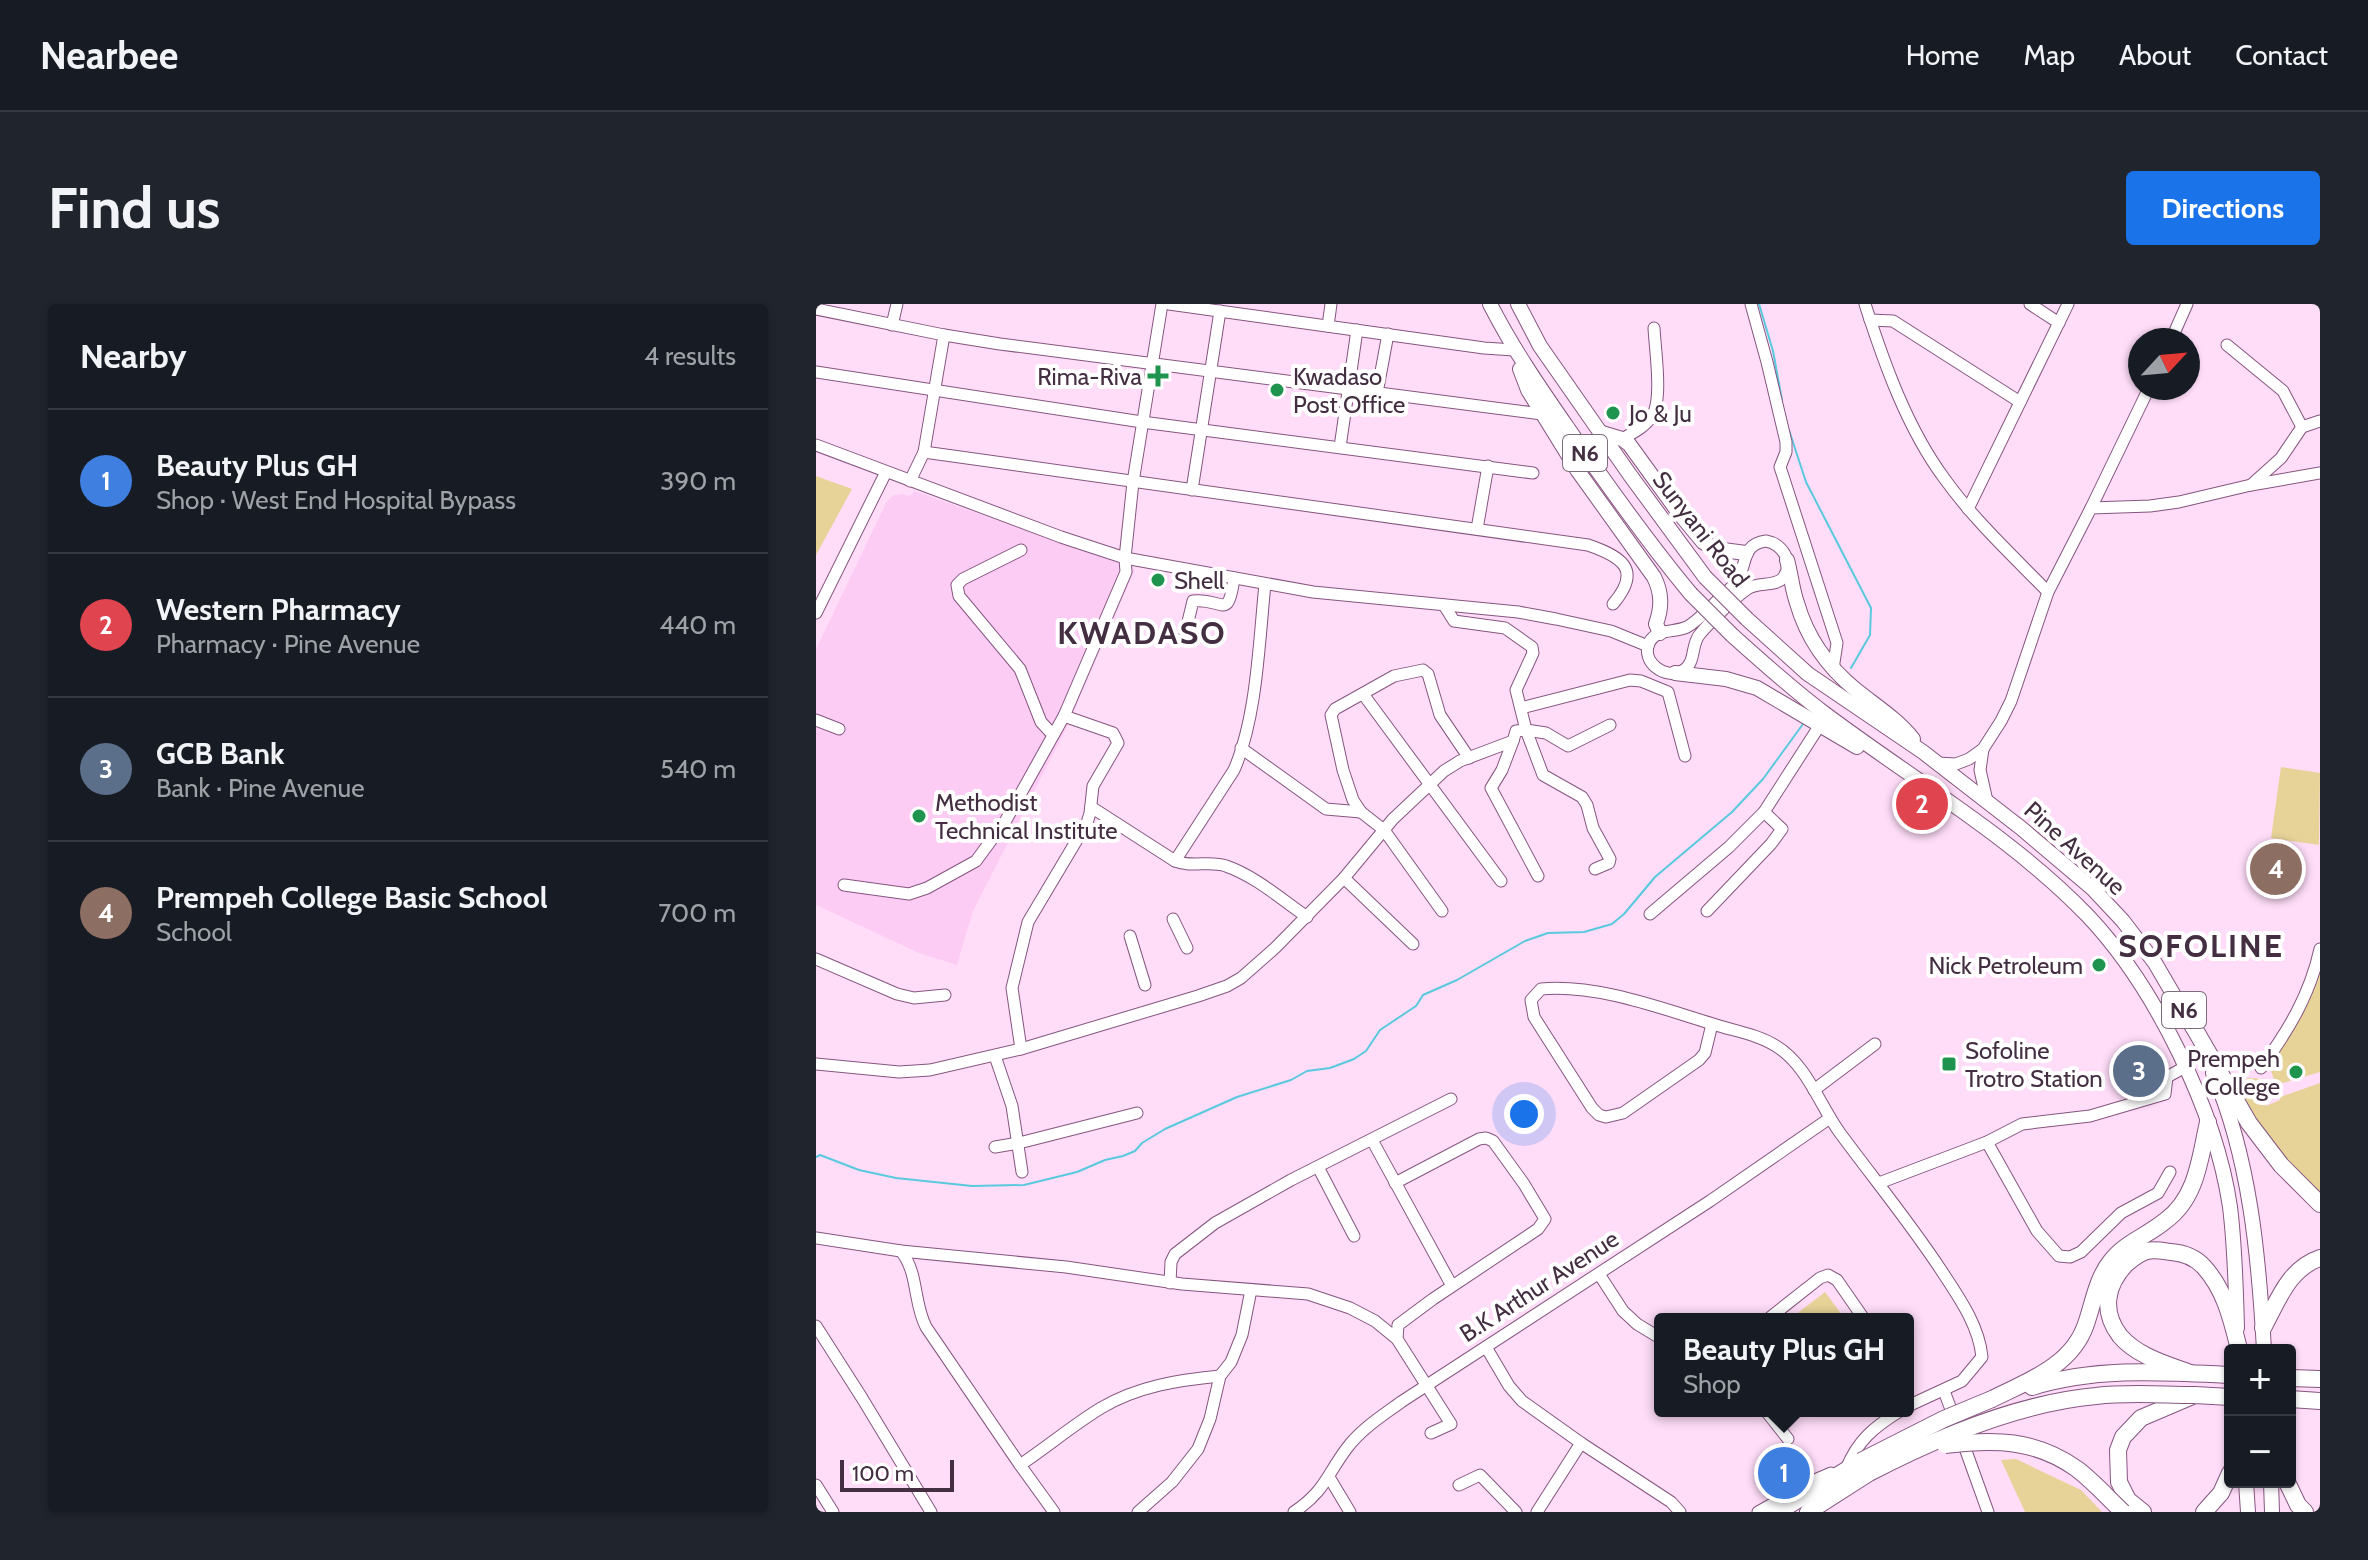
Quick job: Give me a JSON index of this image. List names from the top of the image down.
{
  "streets": {
    "main road": ["N6", "Sunyani Road", "Pine Avenue"],
    "street": ["B.K Arthur Avenue"]
  },
  "crossings": [
    ["Sunyani Road", "Pine Avenue"]
  ],
  "districts": ["KWADASO", "SOFOLINE"],
  "places": {
    "health": ["Rima-Riva"],
    "other": [
      "Kwadaso Post Office",
      "Jo & Ju",
      "Shell",
      "Methodist Technical Institute",
      "Nick Petroleum",
      "Prempeh College"
    ],
    "transit": ["Sofoline Trotro Station"]
  },
  "scale_bar": "100 m",
  "north": "top right",
  "page": {
    "header": "Nearbee",
    "nav": [
      "Home",
      "Map",
      "About",
      "Contact"
    ],
    "buttons": "Directions",
    "title": "Find us",
    "heading": ["Nearby", "4 results"],
    "list": [
      {
        "mark": "1",
        "name": "Beauty Plus GH",
        "note": "Shop · West End Hospital Bypass",
        "value": "390 m"
      },
      {
        "mark": "2",
        "name": "Western Pharmacy",
        "note": "Pharmacy · Pine Avenue",
        "value": "440 m"
      },
      {
        "mark": "3",
        "name": "GCB Bank",
        "note": "Bank · Pine Avenue",
        "value": "540 m"
      },
      {
        "mark": "4",
        "name": "Prempeh College Basic School",
        "note": "School",
        "value": "700 m"
      }
    ],
    "pins": [
      "2",
      "4",
      "3",
      "1"
    ],
    "popup": ["Beauty Plus GH", "Shop"],
    "map_buttons": ["+", "−"],
    "scale": "100 m"
  }
}
